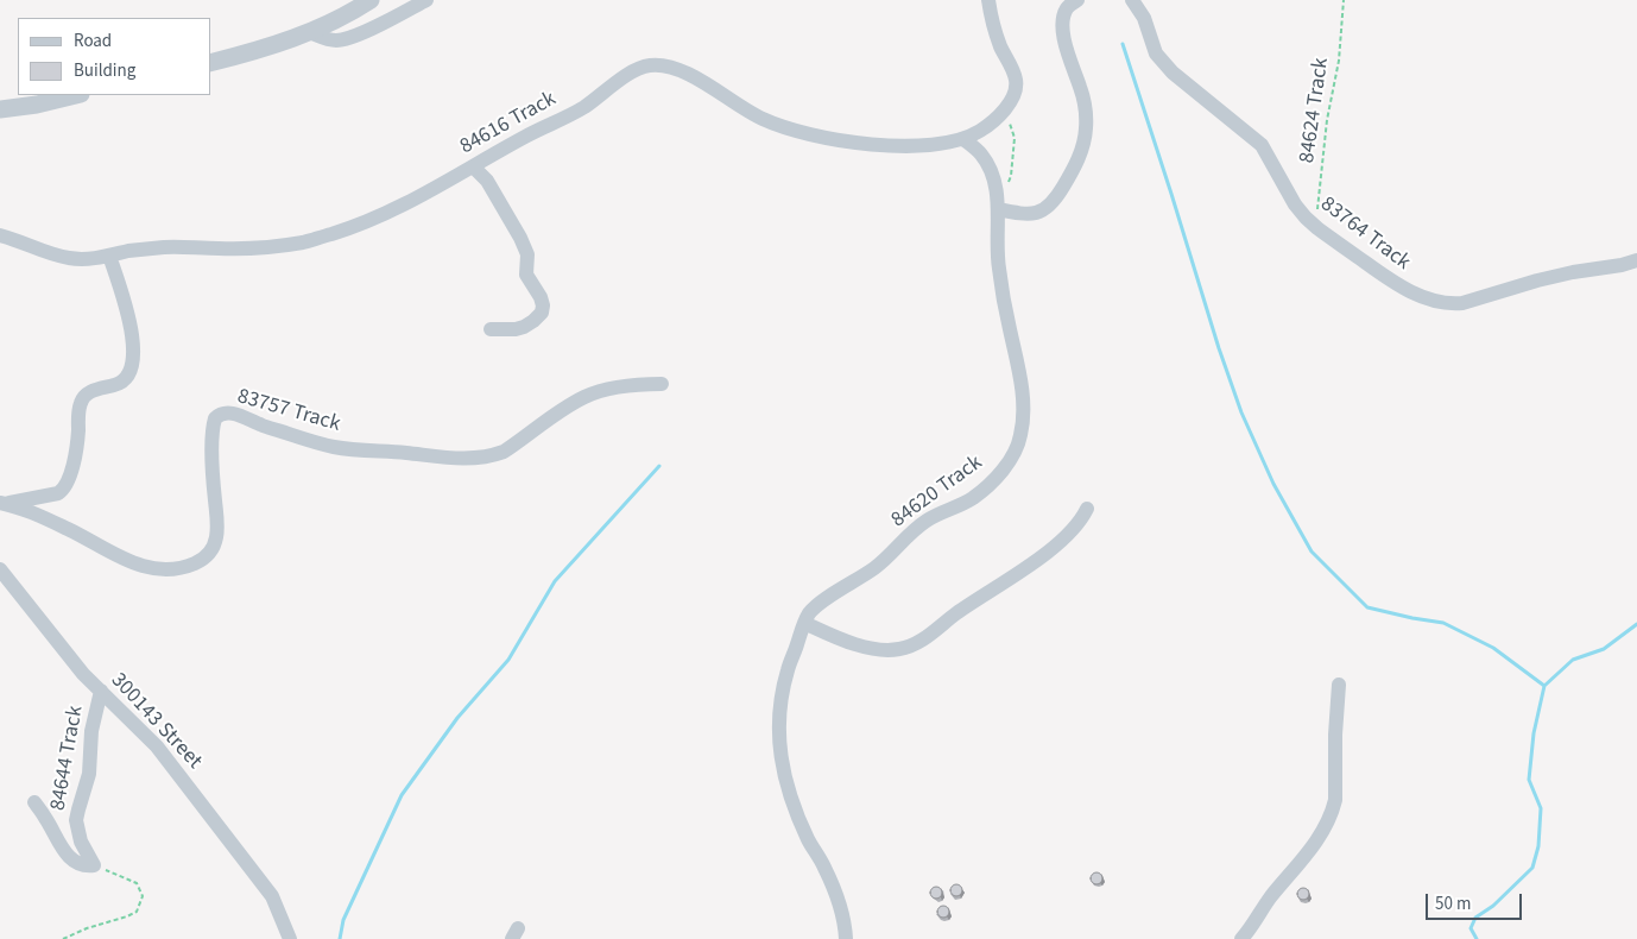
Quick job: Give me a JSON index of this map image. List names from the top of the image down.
{
  "streets": {
    "street": [
      "84616 Track",
      "83764 Track",
      "83757 Track",
      "84620 Track",
      "300143 Street",
      "84644 Track"
    ],
    "path": ["84624 Track"]
  },
  "crossings": [
    ["84624 Track", "83764 Track"],
    ["300143 Street", "84644 Track"]
  ],
  "legend": ["Road", "Building"],
  "scale_bar": "50 m"
}
